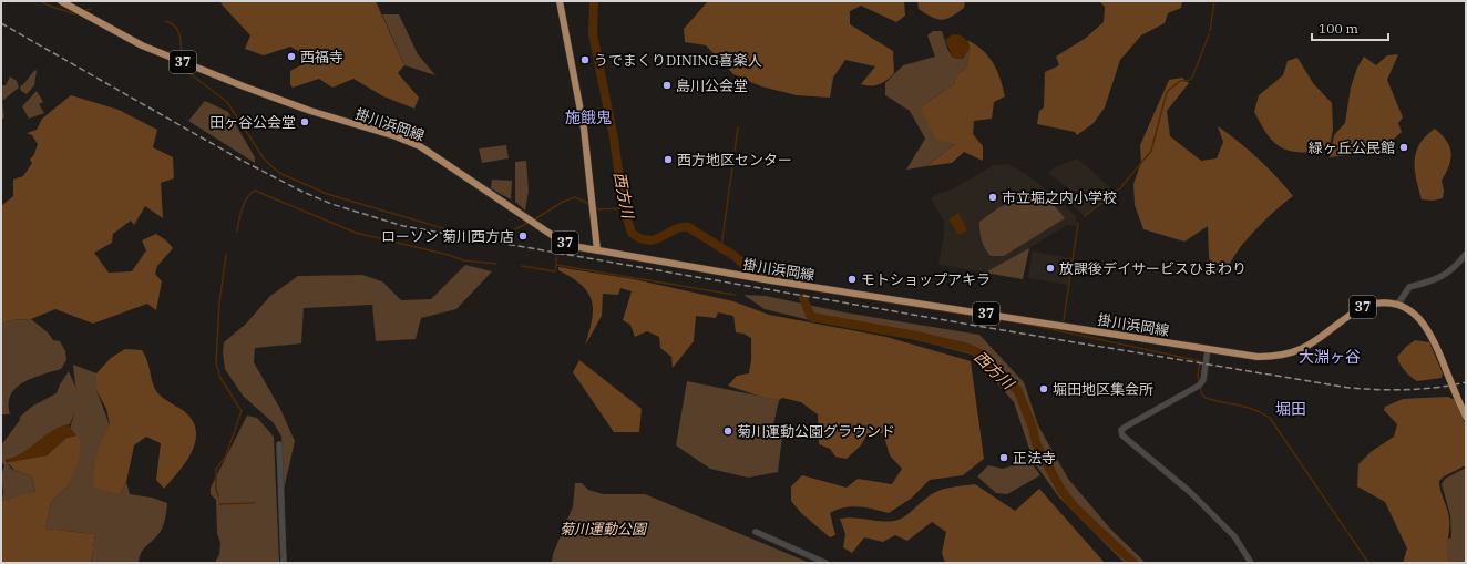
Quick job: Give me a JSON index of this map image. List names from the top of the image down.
{
  "streets": {
    "main road": ["37", "掛川浜岡線"]
  },
  "districts": ["施餓鬼", "大淵ヶ谷", "堀田"],
  "water": ["西方川"],
  "parks": ["菊川運動公園"],
  "places": [
    "西福寺",
    "うでまくりDINING喜楽人",
    "島川公会堂",
    "田ヶ谷公会堂",
    "緑ヶ丘公民館",
    "西方地区センター",
    "市立堀之内小学校",
    "ローソン 菊川西方店",
    "放課後デイサービスひまわり",
    "モトショップアキラ",
    "堀田地区集会所",
    "菊川運動公園グラウンド",
    "正法寺"
  ],
  "scale_bar": "100 m"
}
